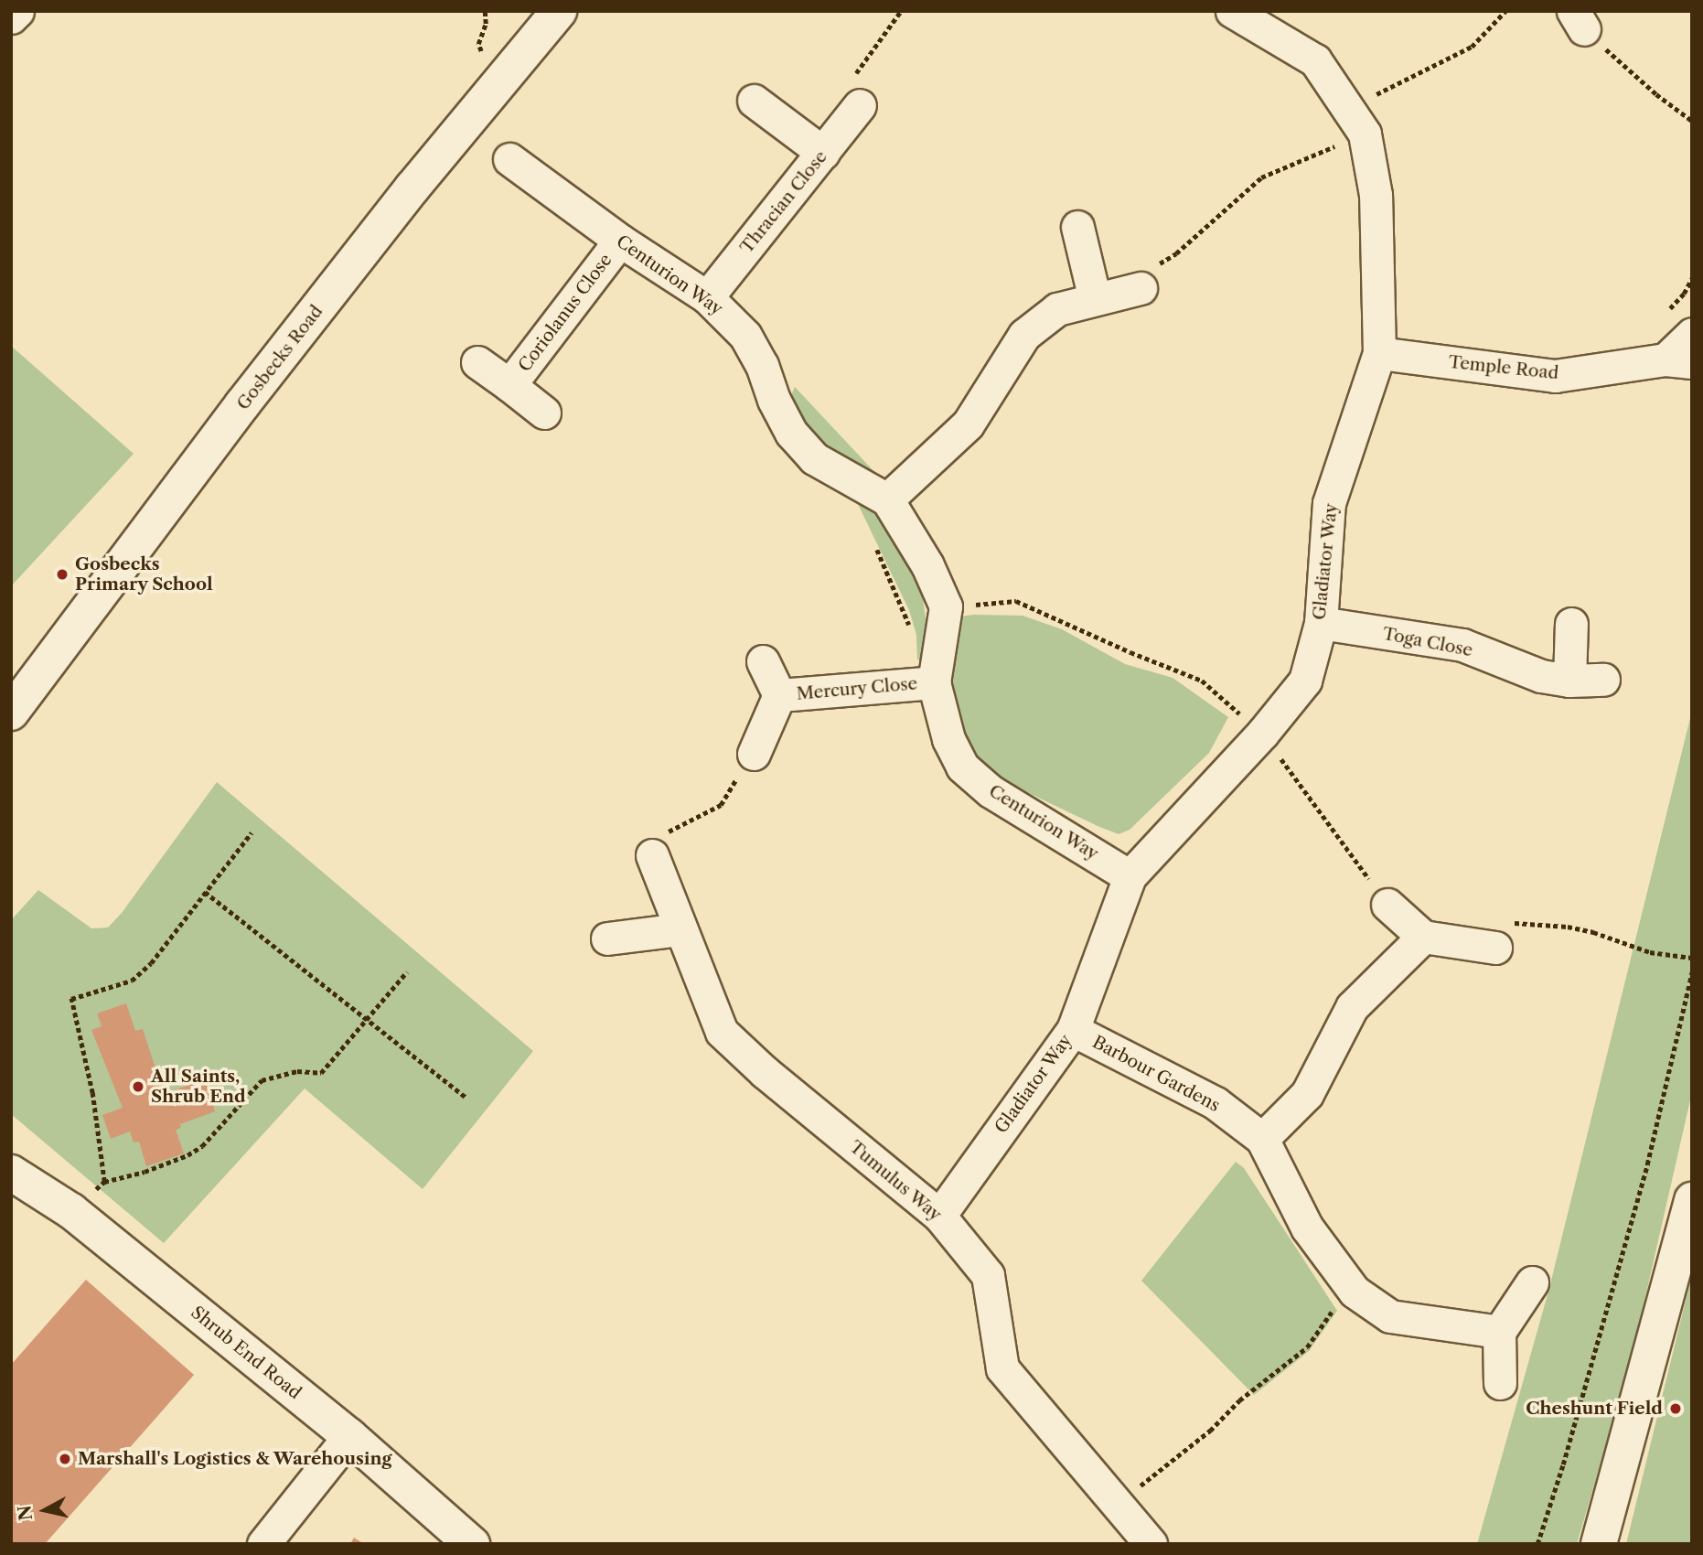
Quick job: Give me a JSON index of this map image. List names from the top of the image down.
{
  "streets": {
    "street": [
      "Thracian Close",
      "Centurion Way",
      "Coriolanus Close",
      "Gosbecks Road",
      "Temple Road",
      "Gladiator Way",
      "Toga Close",
      "Mercury Close",
      "Barbour Gardens",
      "Tumulus Way",
      "Shrub End Road"
    ]
  },
  "crossings": [
    ["Thracian Close", "Centurion Way"],
    ["Centurion Way", "Coriolanus Close"],
    ["Centurion Way", "Gladiator Way"],
    ["Centurion Way", "Mercury Close"],
    ["Temple Road", "Gladiator Way"],
    ["Gladiator Way", "Toga Close"],
    ["Gladiator Way", "Barbour Gardens"],
    ["Gladiator Way", "Tumulus Way"]
  ],
  "places": [
    "Gosbecks Primary School",
    "All Saints, Shrub End",
    "Cheshunt Field",
    "Marshall's Logistics & Warehousing"
  ],
  "north": "left"
}
